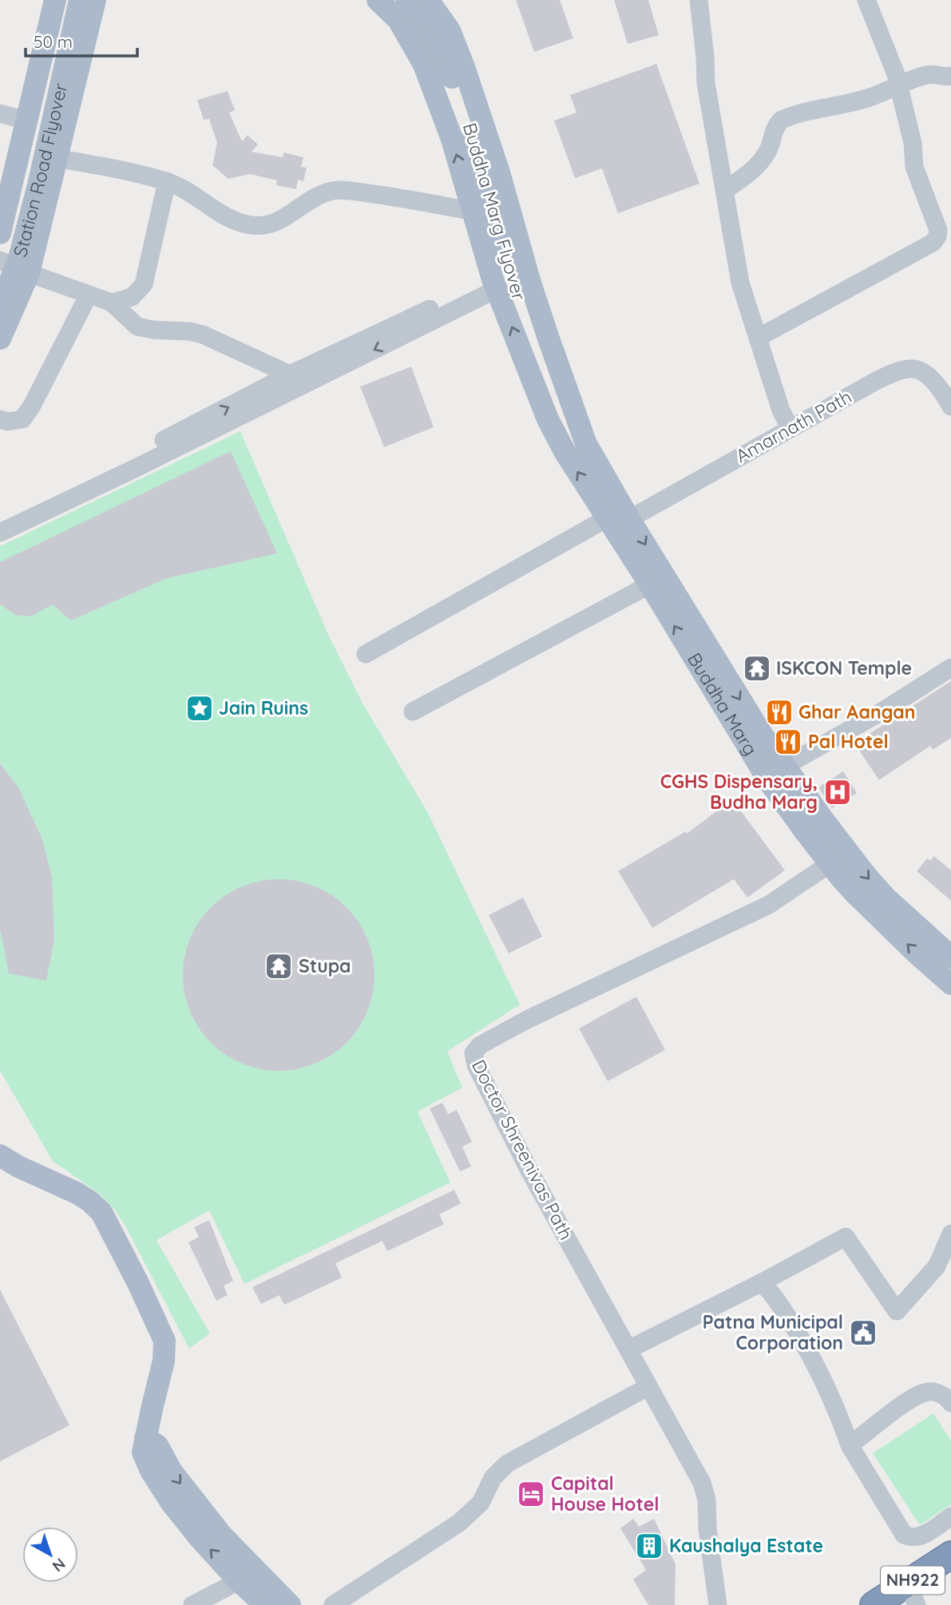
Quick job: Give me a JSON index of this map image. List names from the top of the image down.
{
  "streets": {
    "highway": ["NH922"],
    "main road": ["Station Road Flyover", "Buddha Marg Flyover", "Buddha Marg"],
    "street": ["Amarnath Path", "Doctor Shreenivas Path"]
  },
  "crossings": [
    ["Buddha Marg Flyover", "Buddha Marg"],
    ["Amarnath Path", "Buddha Marg"],
    ["Buddha Marg", "Doctor Shreenivas Path"]
  ],
  "places": {
    "temple": ["ISKCON Temple", "Stupa"],
    "place": ["Jain Ruins"],
    "restaurant": ["Ghar Aangan", "Pal Hotel"],
    "hospital": ["CGHS Dispensary, Budha Marg"],
    "public building": ["Patna Municipal Corporation"],
    "hotel": ["Capital House Hotel"],
    "building": ["Kaushalya Estate"]
  },
  "scale_bar": "50 m",
  "north": "bottom right"
}
